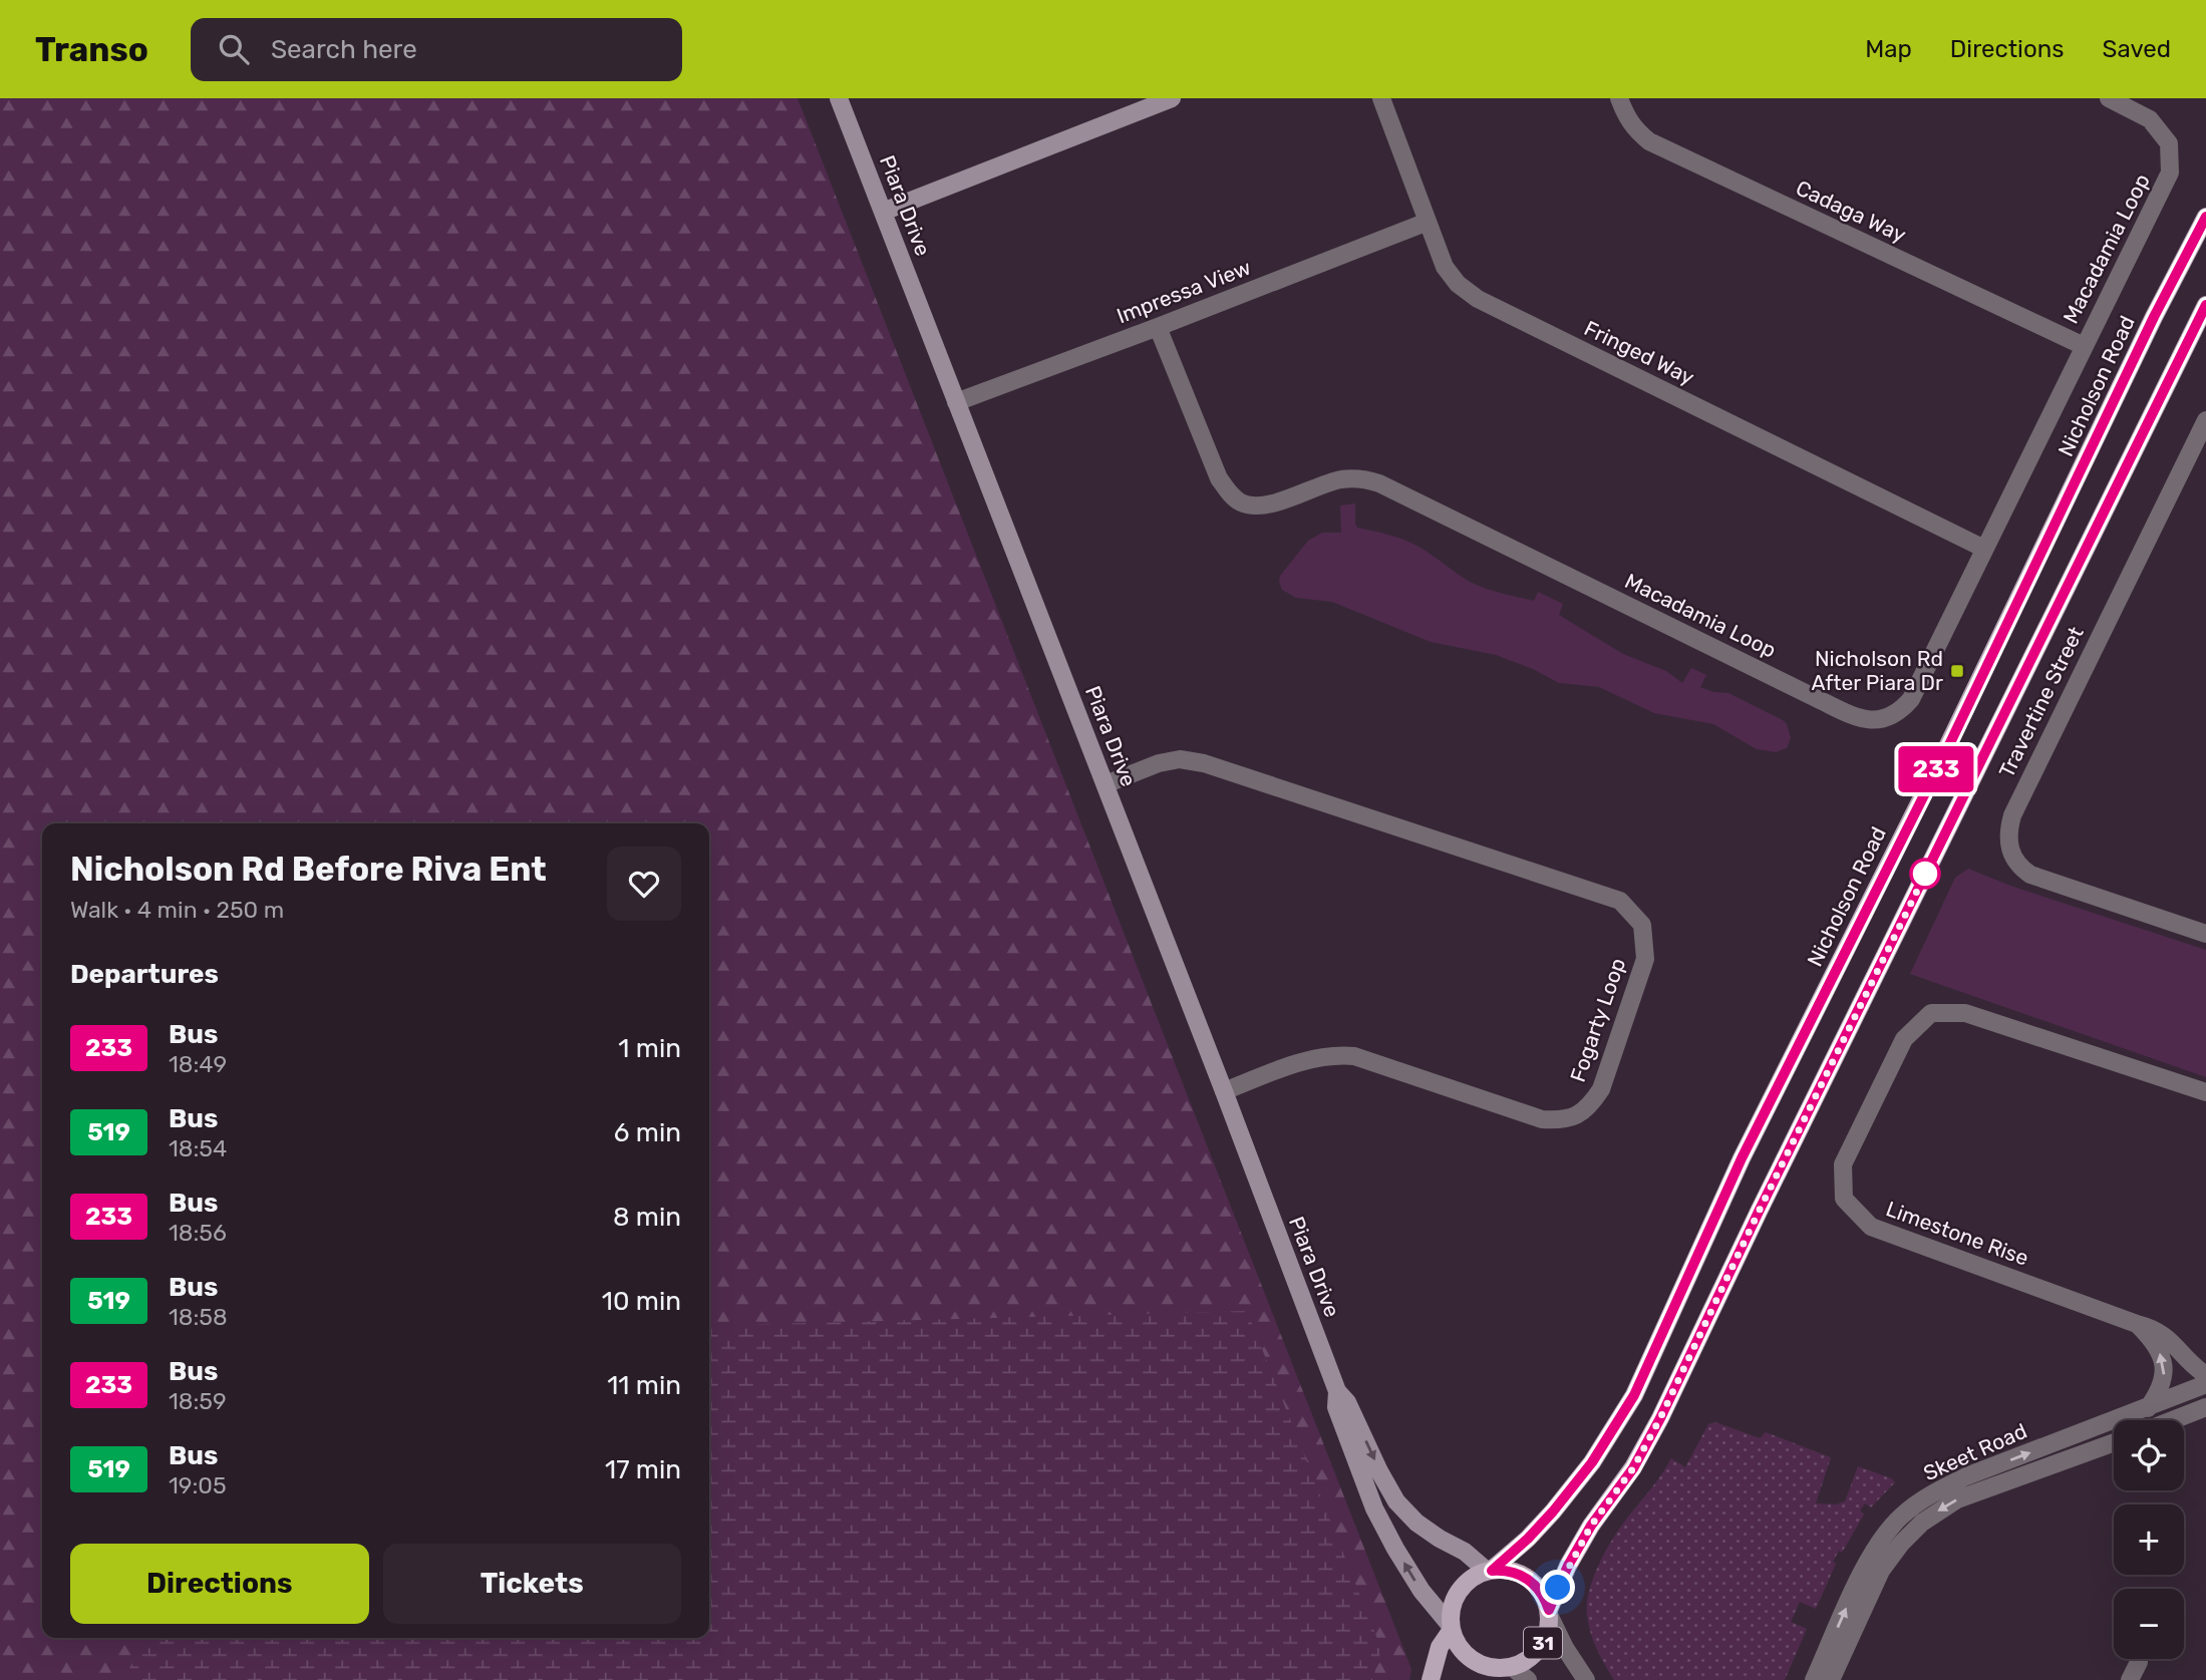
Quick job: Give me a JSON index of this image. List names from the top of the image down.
{
  "streets": {
    "main road": ["Nicholson Road", "31"],
    "street": [
      "Piara Drive",
      "Cadaga Way",
      "Macadamia Loop",
      "Impressa View",
      "Fringed Way",
      "Travertine Street",
      "Fogarty Loop",
      "Limestone Rise",
      "Skeet Road"
    ]
  },
  "crossings": [
    ["Piara Drive", "Impressa View"],
    ["Piara Drive", "Nicholson Road"],
    ["Piara Drive", "Fogarty Loop"],
    ["Piara Drive", "31"],
    ["Cadaga Way", "Macadamia Loop"],
    ["Macadamia Loop", "Impressa View"],
    ["Macadamia Loop", "Fringed Way"],
    ["Impressa View", "Fringed Way"],
    ["Nicholson Road", "31"],
    ["Limestone Rise", "Skeet Road"]
  ],
  "places": {
    "transit": ["Nicholson Rd After Piara Dr"]
  },
  "lines": ["bus line 233"],
  "page": {
    "header": "Transo",
    "search": "Search here",
    "nav": ["Map", "Directions", "Saved"],
    "on_map": "233",
    "heading": [
      ["Nicholson Rd Before Riva Ent", "Walk · 4 min · 250 m"],
      "Departures"
    ],
    "list": [
      {
        "mark": "233",
        "name": "Bus",
        "note": "18:49",
        "value": "1 min"
      },
      {
        "mark": "519",
        "name": "Bus",
        "note": "18:54",
        "value": "6 min"
      },
      {
        "mark": "233",
        "name": "Bus",
        "note": "18:56",
        "value": "8 min"
      },
      {
        "mark": "519",
        "name": "Bus",
        "note": "18:58",
        "value": "10 min"
      },
      {
        "mark": "233",
        "name": "Bus",
        "note": "18:59",
        "value": "11 min"
      },
      {
        "mark": "519",
        "name": "Bus",
        "note": "19:05",
        "value": "17 min"
      }
    ],
    "map_buttons": ["+", "−"],
    "buttons": ["Directions", "Tickets"]
  }
}
